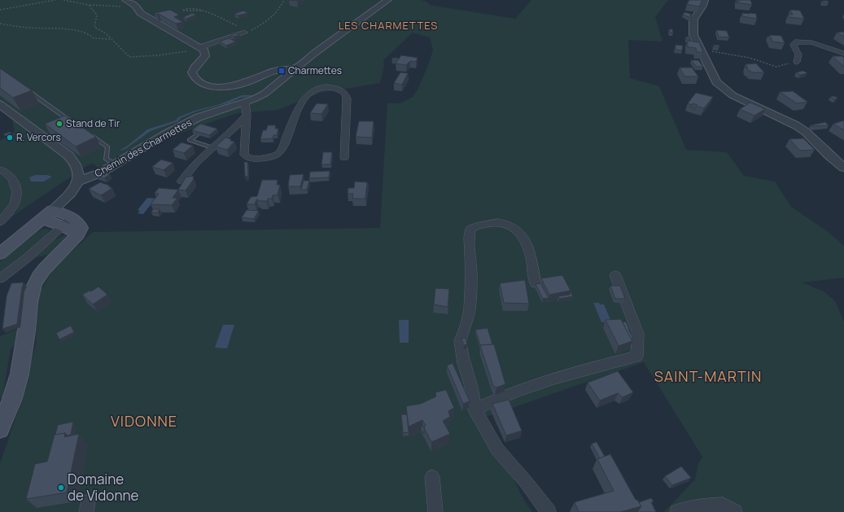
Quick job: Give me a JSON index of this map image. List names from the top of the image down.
{
  "streets": {
    "street": ["Chemin des Charmettes"]
  },
  "districts": ["LES CHARMETTES", "SAINT-MARTIN", "VIDONNE"],
  "places": {
    "transit": ["Charmettes"],
    "other": ["Stand de Tir", "R. Vercors", "Domaine de Vidonne"]
  }
}
